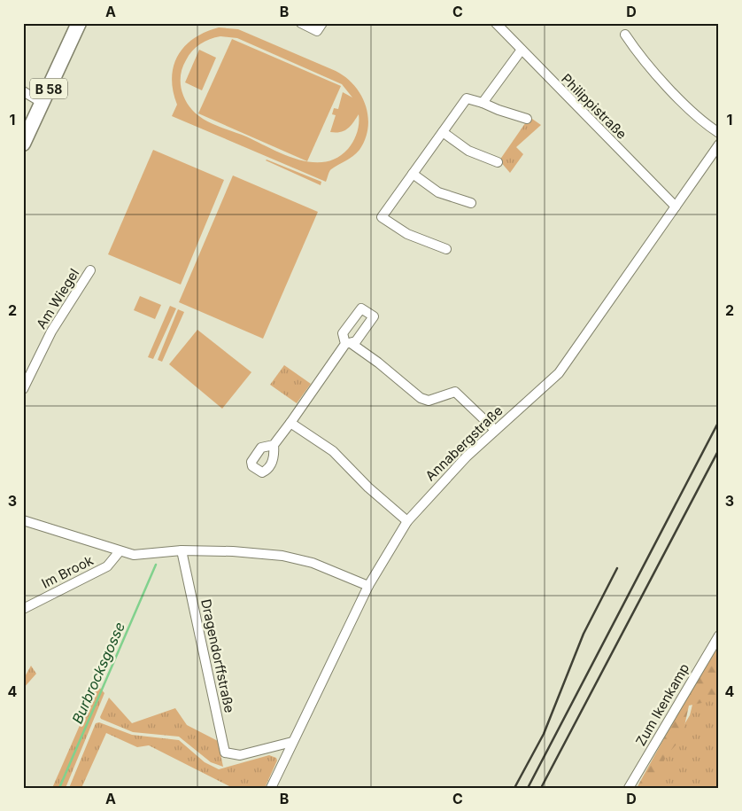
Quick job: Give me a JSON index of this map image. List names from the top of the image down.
{
  "streets": {
    "main road": ["B 58"],
    "street": [
      "Philippistraße",
      "Am Wiegel",
      "Annabergstraße",
      "Im Brook",
      "Dragendorffstraße",
      "Zum Ikenkamp"
    ]
  },
  "crossings": [
    ["Philippistraße", "Annabergstraße"],
    ["Annabergstraße", "Dragendorffstraße"]
  ],
  "water": ["Burbrocksgosse"],
  "grid": {
    "columns": [
      "A",
      "B",
      "C",
      "D"
    ],
    "rows": [
      "1",
      "2",
      "3",
      "4"
    ]
  }
}
